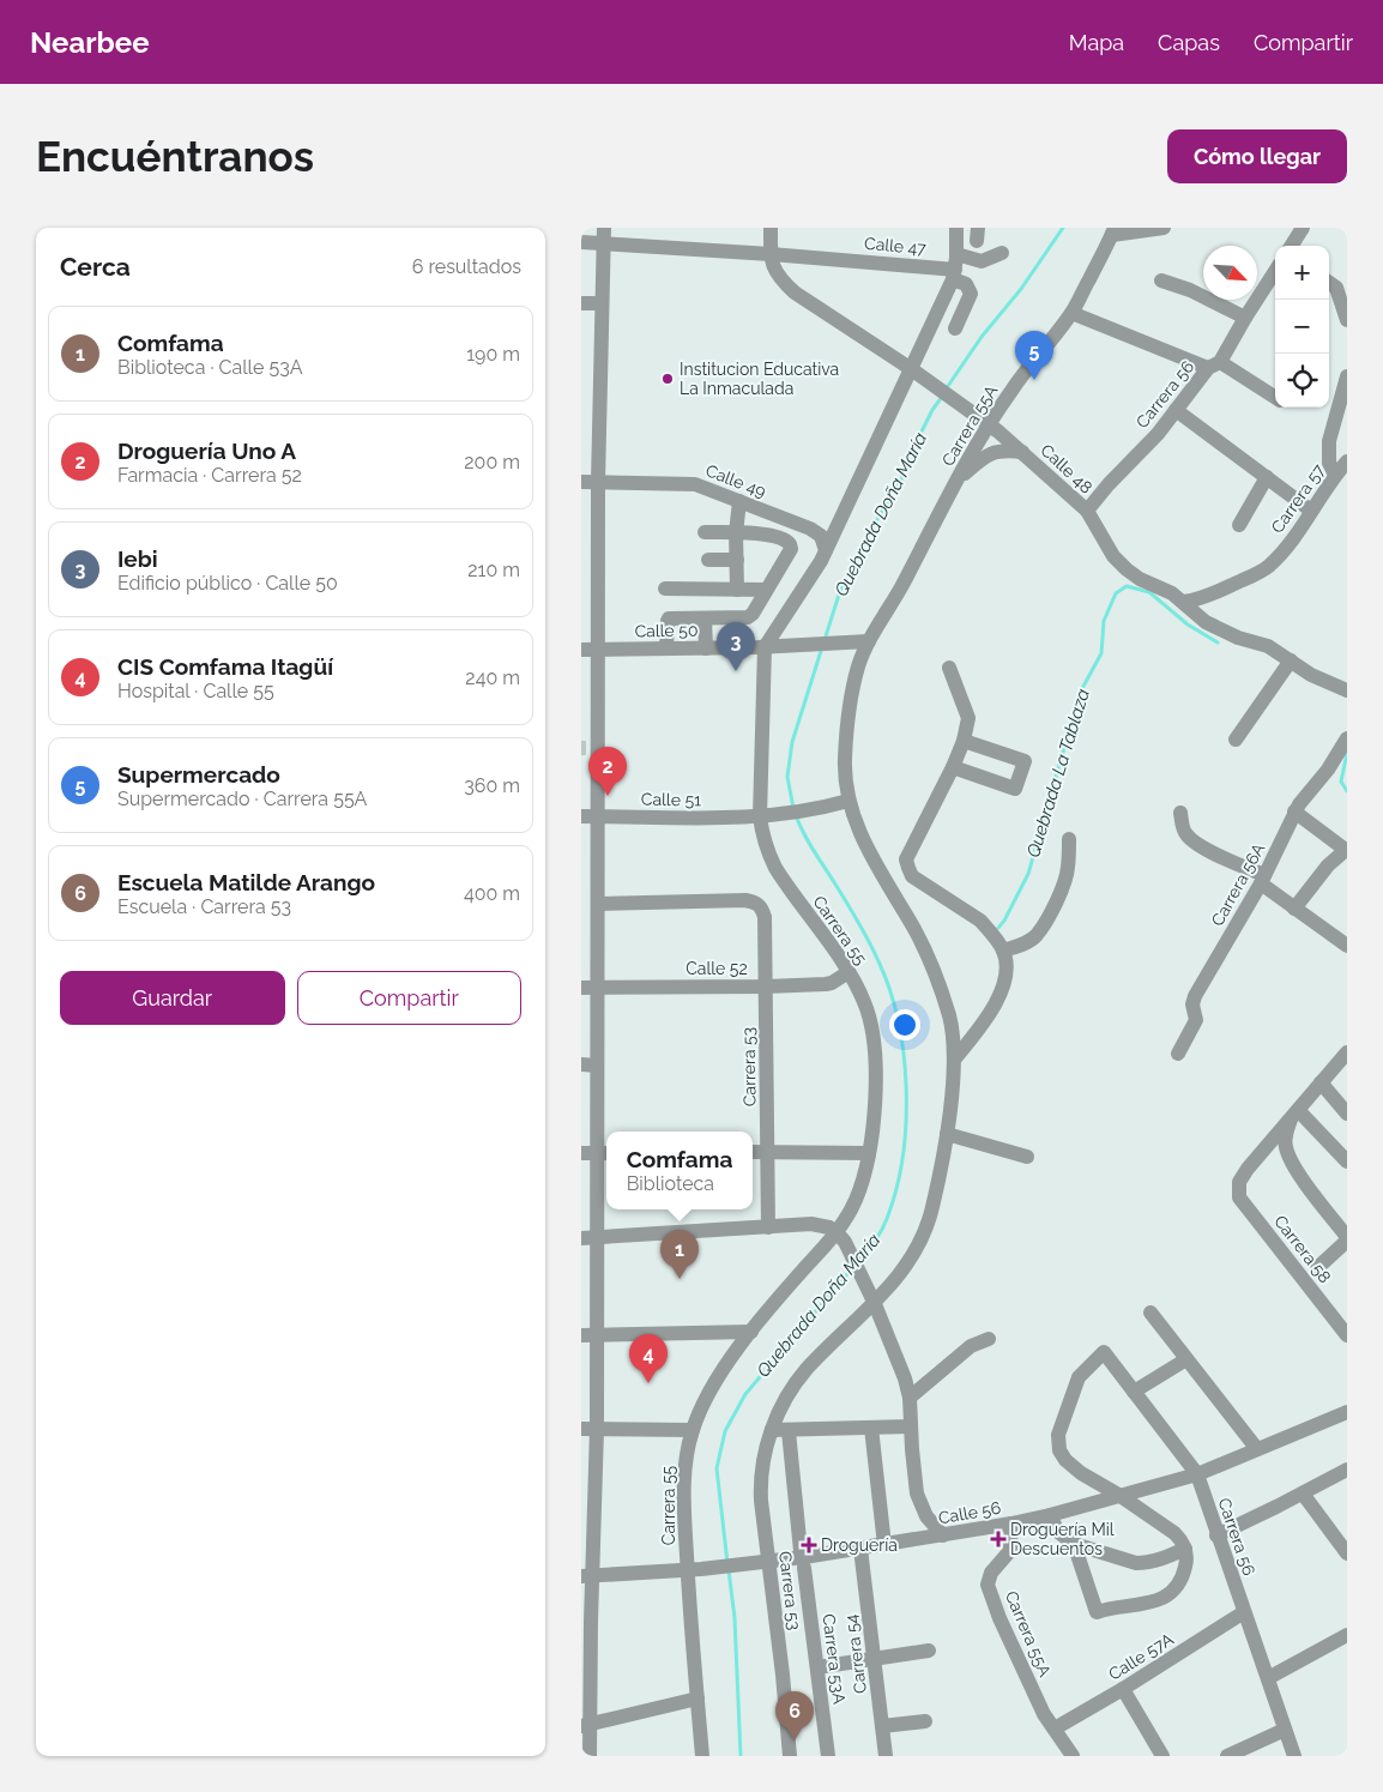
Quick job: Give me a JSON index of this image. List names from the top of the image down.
{
  "streets": {
    "street": [
      "Calle 47",
      "Carrera 56",
      "Carrera 55A",
      "Calle 48",
      "Calle 49",
      "Carrera 57",
      "Calle 50",
      "Calle 51",
      "Carrera 56A",
      "Carrera 55",
      "Calle 52",
      "Carrera 53",
      "Carrera 58",
      "Calle 56",
      "Carrera 54",
      "Calle 57A",
      "Carrera 53A"
    ]
  },
  "crossings": [
    ["Calle 47", "Calle 48"],
    ["Carrera 56", "Calle 48"],
    ["Carrera 56", "Calle 56"],
    ["Carrera 56", "Calle 57A"],
    ["Carrera 55A", "Calle 48"],
    ["Carrera 55A", "Calle 50"],
    ["Carrera 55A", "Calle 51"],
    ["Carrera 55A", "Carrera 53"],
    ["Carrera 55A", "Calle 56"],
    ["Carrera 55A", "Calle 57A"],
    ["Calle 48", "Carrera 57"],
    ["Calle 50", "Carrera 55"],
    ["Calle 51", "Carrera 55"],
    ["Carrera 55", "Calle 52"],
    ["Carrera 55", "Calle 56"],
    ["Calle 52", "Carrera 53"],
    ["Carrera 53", "Calle 56"],
    ["Calle 56", "Carrera 54"]
  ],
  "water": ["Quebrada Doña María", "Quebrada La Tablaza"],
  "places": {
    "other": ["Institucion Educativa La Inmaculada"],
    "health": ["Droguería Mil Descuentos", "Droguería"]
  },
  "north": "bottom right",
  "page": {
    "header": "Nearbee",
    "nav": ["Mapa", "Capas", "Compartir"],
    "buttons": [
      "Cómo llegar",
      ["Guardar", "Compartir"]
    ],
    "title": "Encuéntranos",
    "heading": ["Cerca", "6 resultados"],
    "map_buttons": ["+", "−"],
    "list": [
      {
        "mark": "1",
        "name": "Comfama",
        "note": "Biblioteca · Calle 53A",
        "value": "190 m"
      },
      {
        "mark": "2",
        "name": "Droguería Uno A",
        "note": "Farmacia · Carrera 52",
        "value": "200 m"
      },
      {
        "mark": "3",
        "name": "Iebi",
        "note": "Edificio público · Calle 50",
        "value": "210 m"
      },
      {
        "mark": "4",
        "name": "CIS Comfama Itagüí",
        "note": "Hospital · Calle 55",
        "value": "240 m"
      },
      {
        "mark": "5",
        "name": "Supermercado",
        "note": "Supermercado · Carrera 55A",
        "value": "360 m"
      },
      {
        "mark": "6",
        "name": "Escuela Matilde Arango",
        "note": "Escuela · Carrera 53",
        "value": "400 m"
      }
    ],
    "pins": [
      "5",
      "3",
      "2",
      "1",
      "4",
      "6"
    ],
    "popup": ["Comfama", "Biblioteca"]
  }
}
